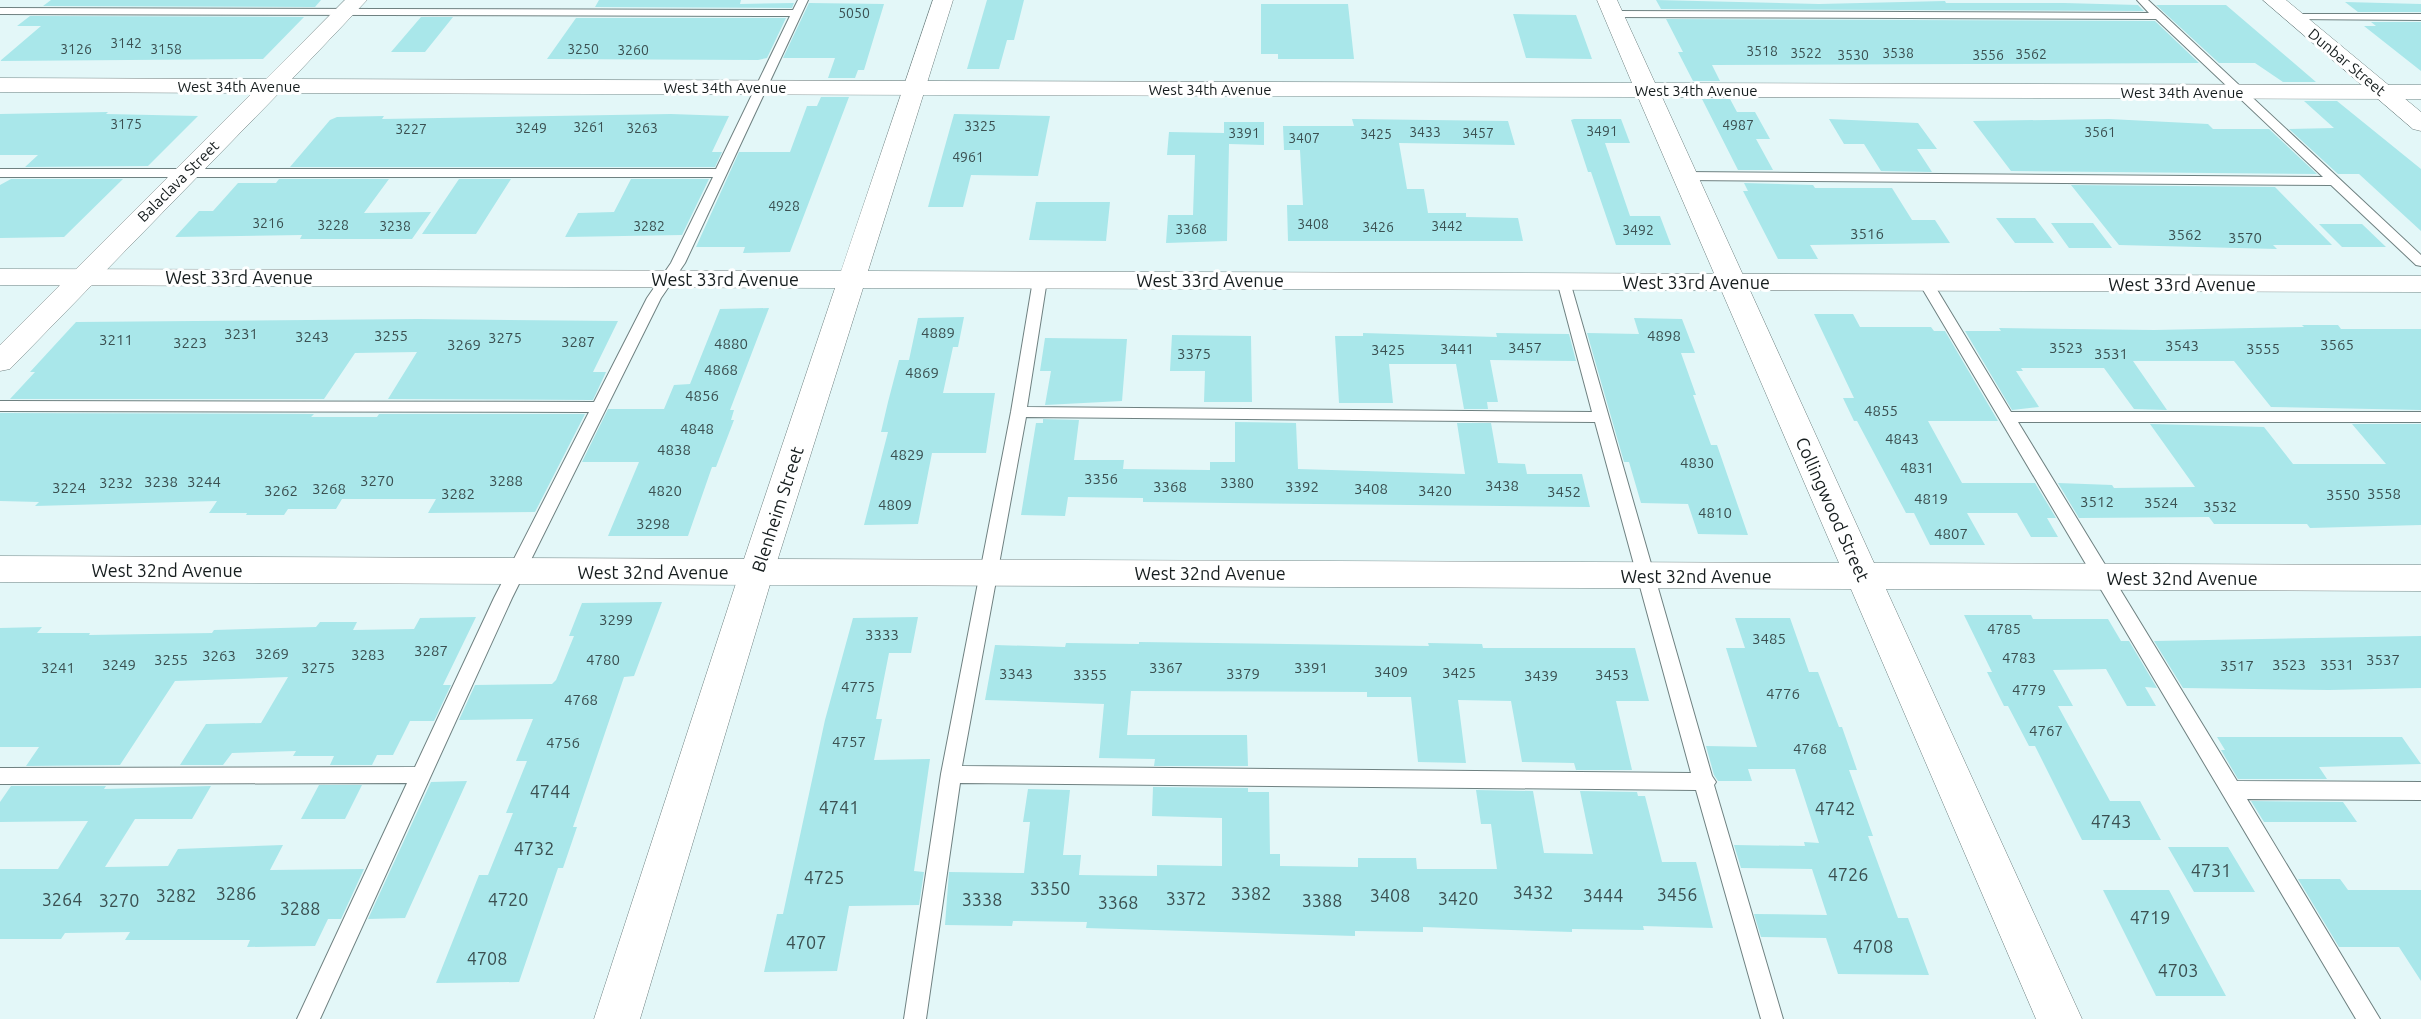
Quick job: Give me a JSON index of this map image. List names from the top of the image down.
{
  "streets": {
    "street": [
      "Dunbar Street",
      "West 34th Avenue",
      "Balaclava Street",
      "West 33rd Avenue",
      "Blenheim Street",
      "Collingwood Street",
      "West 32nd Avenue"
    ]
  },
  "crossings": [
    ["Dunbar Street", "West 34th Avenue"],
    ["West 34th Avenue", "Balaclava Street"],
    ["West 34th Avenue", "Blenheim Street"],
    ["West 34th Avenue", "Collingwood Street"],
    ["Balaclava Street", "West 33rd Avenue"],
    ["West 33rd Avenue", "Blenheim Street"],
    ["West 33rd Avenue", "Collingwood Street"],
    ["Blenheim Street", "West 32nd Avenue"],
    ["Collingwood Street", "West 32nd Avenue"]
  ],
  "house_numbers": [
    "5050",
    "3142",
    "3126",
    "3158",
    "3250",
    "3260",
    "3518",
    "3522",
    "3538",
    "3562",
    "3530",
    "3556",
    "3175",
    "4987",
    "3325",
    "3261",
    "3249",
    "3263",
    "3227",
    "3491",
    "3433",
    "3561",
    "3391",
    "3457",
    "3425",
    "3407",
    "4961",
    "4928",
    "3216",
    "3408",
    "3228",
    "3238",
    "3282",
    "3442",
    "3426",
    "3368",
    "3492",
    "3516",
    "3562",
    "3570",
    "4889",
    "3231",
    "3255",
    "4898",
    "3243",
    "3275",
    "3211",
    "3287",
    "3223",
    "4880",
    "3269",
    "3565",
    "3543",
    "3457",
    "3523",
    "3441",
    "3555",
    "3425",
    "3375",
    "3531",
    "4868",
    "4869",
    "4856",
    "4855",
    "4848",
    "4843",
    "4838",
    "4829",
    "4830",
    "4831",
    "3356",
    "3270",
    "3288",
    "3238",
    "3244",
    "3232",
    "3380",
    "3438",
    "3368",
    "3392",
    "3224",
    "3268",
    "3408",
    "3262",
    "4820",
    "3420",
    "3452",
    "3282",
    "3558",
    "3550",
    "4819",
    "3512",
    "3524",
    "4809",
    "3532",
    "4810",
    "3298",
    "4807",
    "3299",
    "4785",
    "3333",
    "3485",
    "3287",
    "3269",
    "3283",
    "3263",
    "4783",
    "3255",
    "4780",
    "3537",
    "3249",
    "3523",
    "3531",
    "3517",
    "3241",
    "3275",
    "3367",
    "3391",
    "3409",
    "3425",
    "3343",
    "3379",
    "3355",
    "3453",
    "3439",
    "4775",
    "4779",
    "4776",
    "4768",
    "4767",
    "4757",
    "4756",
    "4768",
    "4744",
    "4741",
    "4742",
    "4743",
    "4732",
    "4731",
    "4726",
    "4725",
    "3350",
    "3432",
    "3286",
    "3382",
    "3456",
    "3282",
    "3408",
    "3444",
    "3372",
    "3420",
    "3264",
    "4720",
    "3338",
    "3270",
    "3388",
    "3368",
    "3288",
    "4719",
    "4707",
    "4708",
    "4708",
    "4703"
  ]
}
